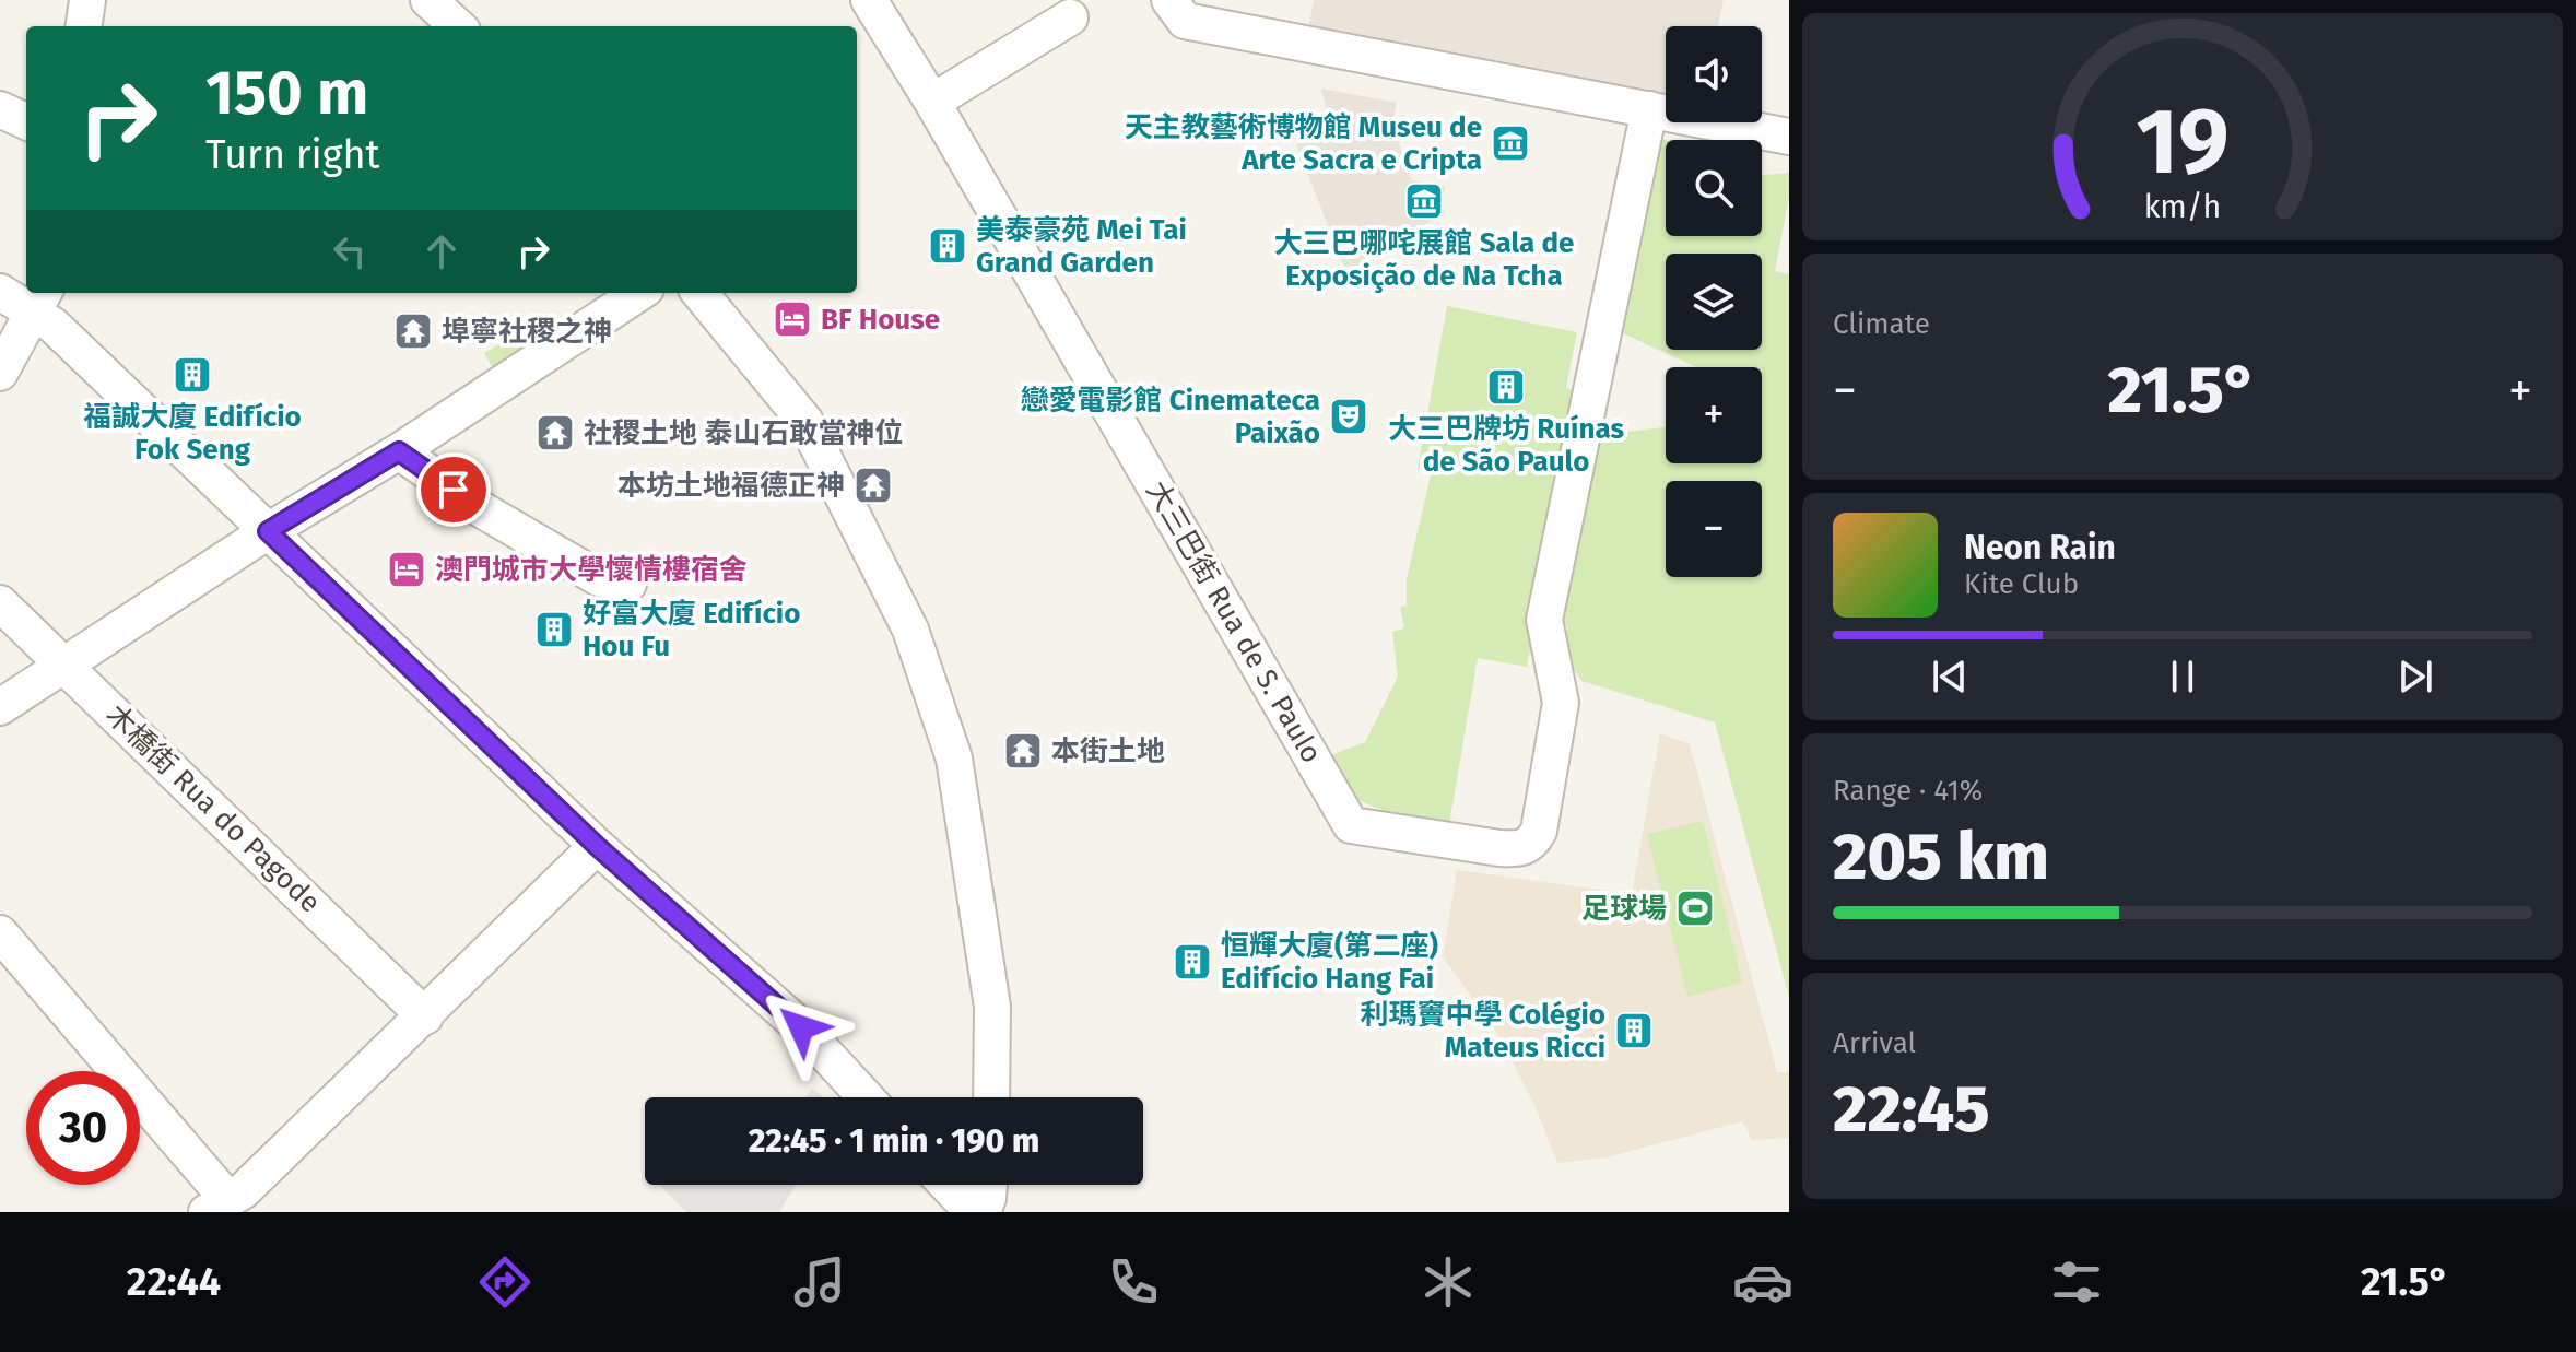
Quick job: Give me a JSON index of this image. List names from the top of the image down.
{
  "streets": {
    "street": ["大三巴街 Rua de S. Paulo", "木橋街 Rua do Pagode"]
  },
  "places": {
    "museum": ["天主教藝術博物館 Museu de Arte Sacra e Cripta", "大三巴哪咤展館 Sala de Exposição de Na Tcha"],
    "building": [
      "美泰豪苑 Mei Tai Grand Garden",
      "福誠大廈 Edifício Fok Seng",
      "大三巴牌坊 Ruínas de São Paulo",
      "好富大廈 Edifício Hou Fu",
      "恒輝大廈(第二座) Edifício Hang Fai",
      "利瑪竇中學 Colégio Mateus Ricci"
    ],
    "hotel": ["BF House", "澳門城市大學懷情樓宿舍"],
    "temple": [
      "埠寧社稷之神",
      "社稷土地 泰山石敢當神位",
      "本坊土地福德正神",
      "本街土地"
    ],
    "theatre": ["戀愛電影館 Cinemateca Paixão"],
    "sports": ["足球場"]
  },
  "page": {
    "map_buttons": ["+", "−"],
    "turn": ["150 m", "Turn right"],
    "tile": [
      "Climate",
      ["Range · 41%", "205 km"],
      ["Arrival", "22:45"]
    ],
    "heat": ["−", "21.5°", "+"],
    "song": ["Neon Rain", "Kite Club"],
    "limit": "30",
    "trip": "22:45 · 1 min · 190 m",
    "tabs": ["22:44", "21.5°"],
    "gauge": ["19", "km/h"]
  }
}
